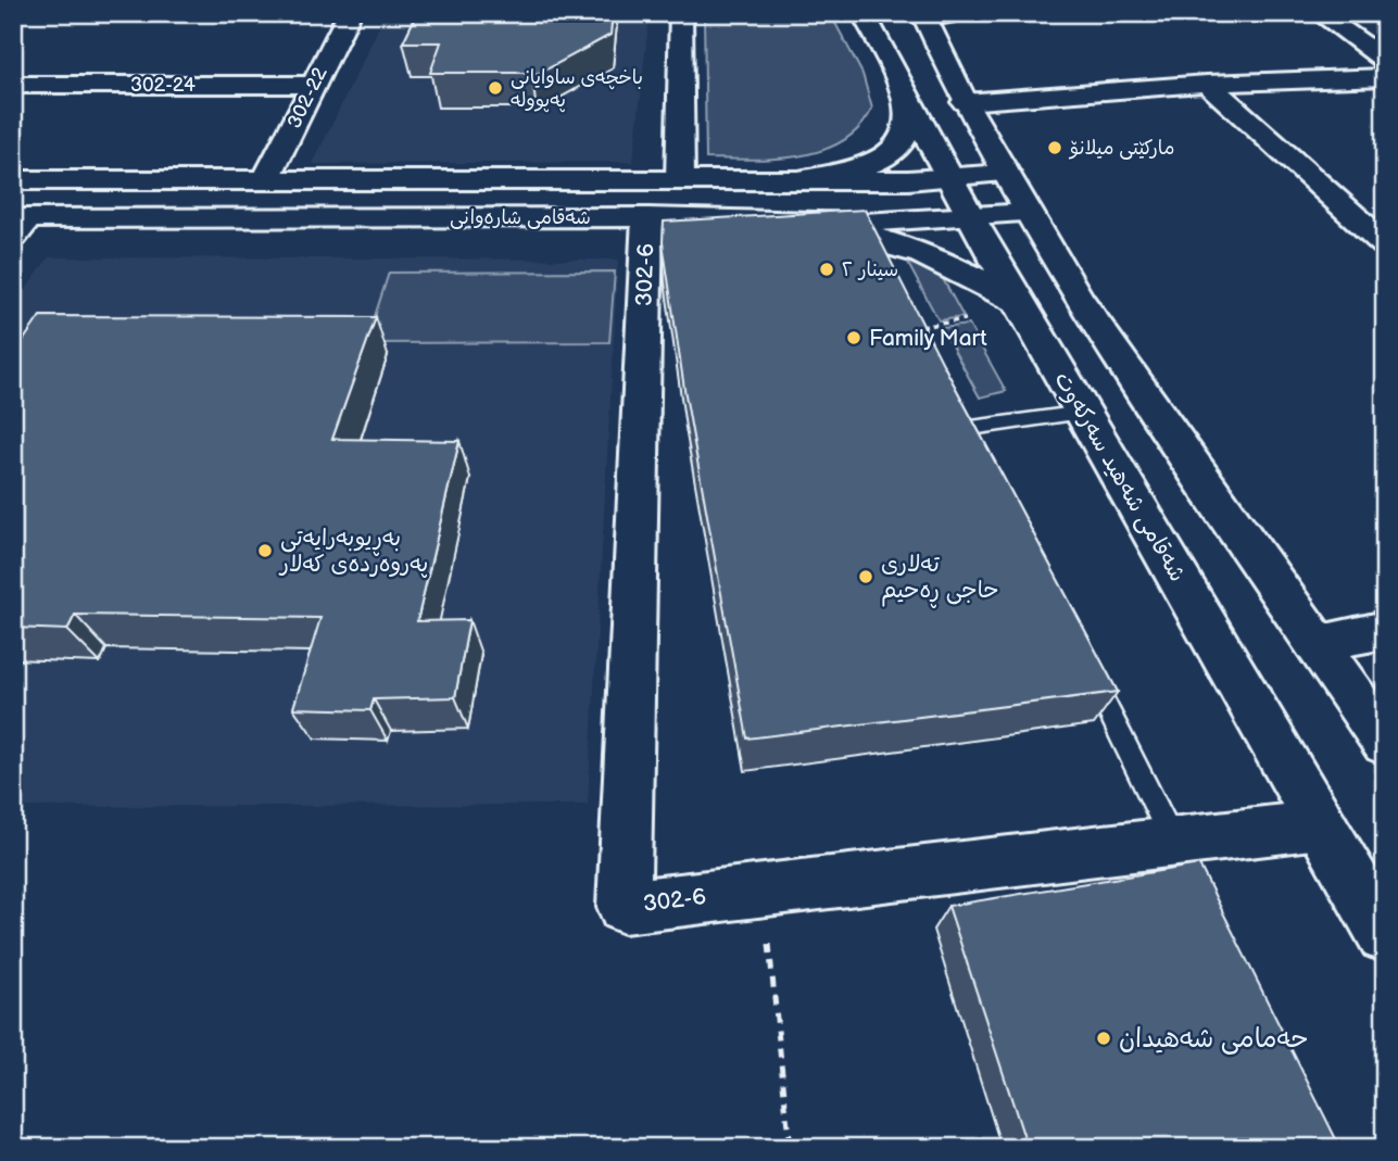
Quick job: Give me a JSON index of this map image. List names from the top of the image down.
{
  "streets": {
    "main road": [
      "302-24",
      "302-22",
      "شەقامی شارەوانی",
      "302-6",
      "شەقامی شەهید سەرکەوت"
    ]
  },
  "crossings": [
    ["302-24", "302-22"],
    ["302-22", "شەقامی شارەوانی"],
    ["شەقامی شارەوانی", "302-6"],
    ["شەقامی شارەوانی", "شەقامی شەهید سەرکەوت"],
    ["302-6", "شەقامی شەهید سەرکەوت"]
  ],
  "places": [
    "باخچەی ساوایانی پەپوولە",
    "مارکێتی میلانۆ",
    "سینار ٢",
    "Family Mart",
    "بەڕیوبەرایەتی پەروەردەی کەلار",
    "تەلاری حاجی ڕەحیم",
    "حەمامی شەهیدان"
  ]
}
